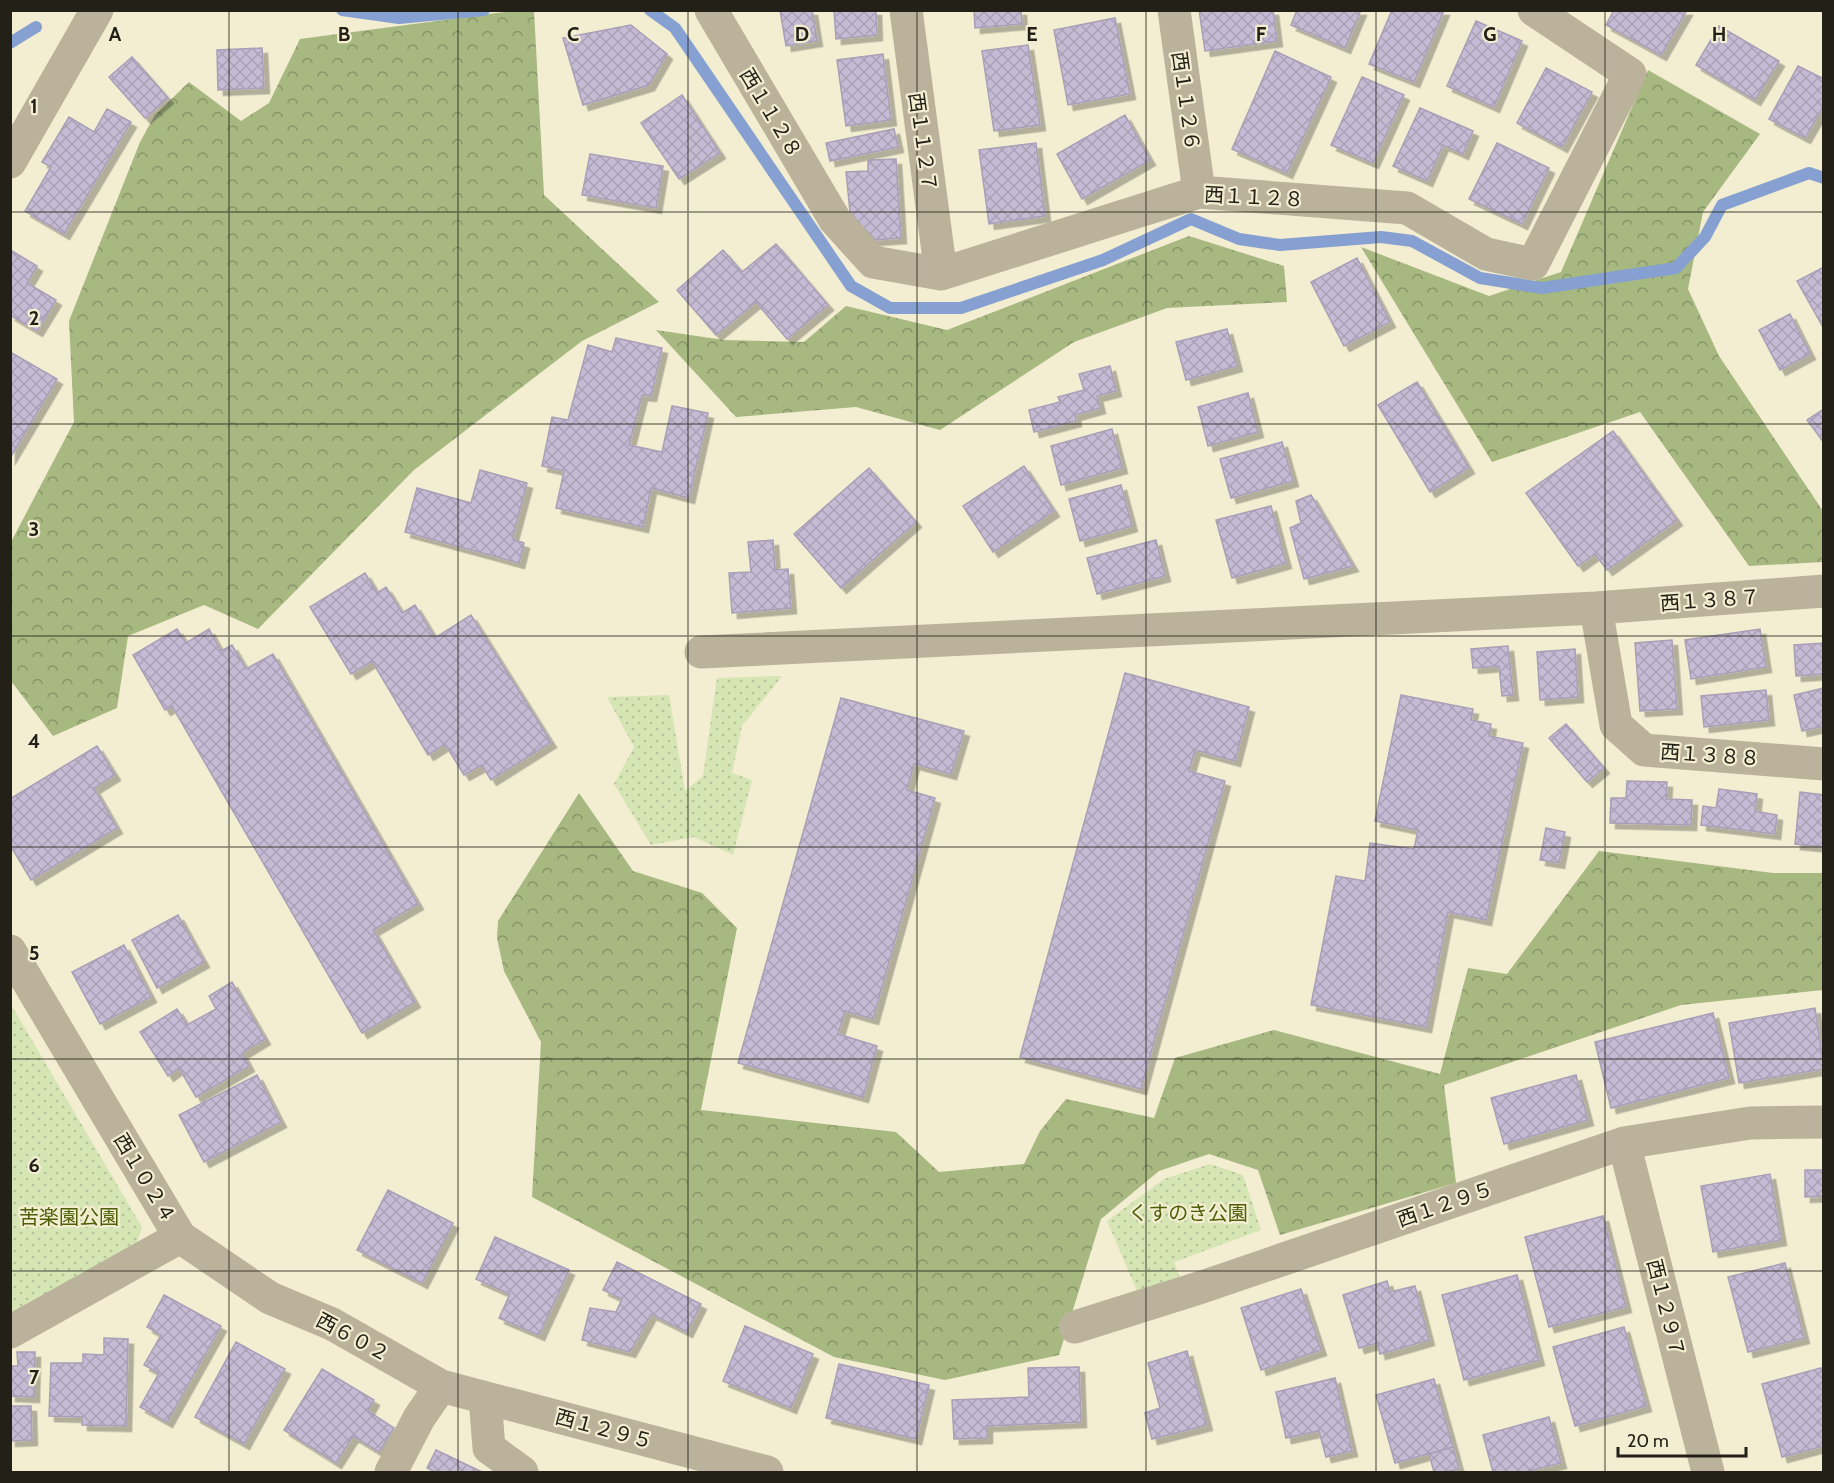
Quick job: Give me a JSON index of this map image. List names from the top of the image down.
{
  "streets": {
    "street": [
      "西１１２６",
      "西１１２８",
      "西１１２７",
      "西１３８７",
      "西１３８８",
      "西１０２４",
      "西１２９５",
      "西１２９７",
      "西６０２"
    ]
  },
  "crossings": [
    ["西１１２６", "西１１２８"],
    ["西１１２８", "西１１２７"],
    ["西１３８７", "西１３８８"],
    ["西１０２４", "西６０２"],
    ["西１２９５", "西１２９７"],
    ["西１２９５", "西６０２"]
  ],
  "parks": ["くすのき公園", "苦楽園公園"],
  "scale_bar": "20 m",
  "grid": {
    "columns": [
      "A",
      "B",
      "C",
      "D",
      "E",
      "F",
      "G",
      "H"
    ],
    "rows": [
      "1",
      "2",
      "3",
      "4",
      "5",
      "6",
      "7"
    ]
  }
}
